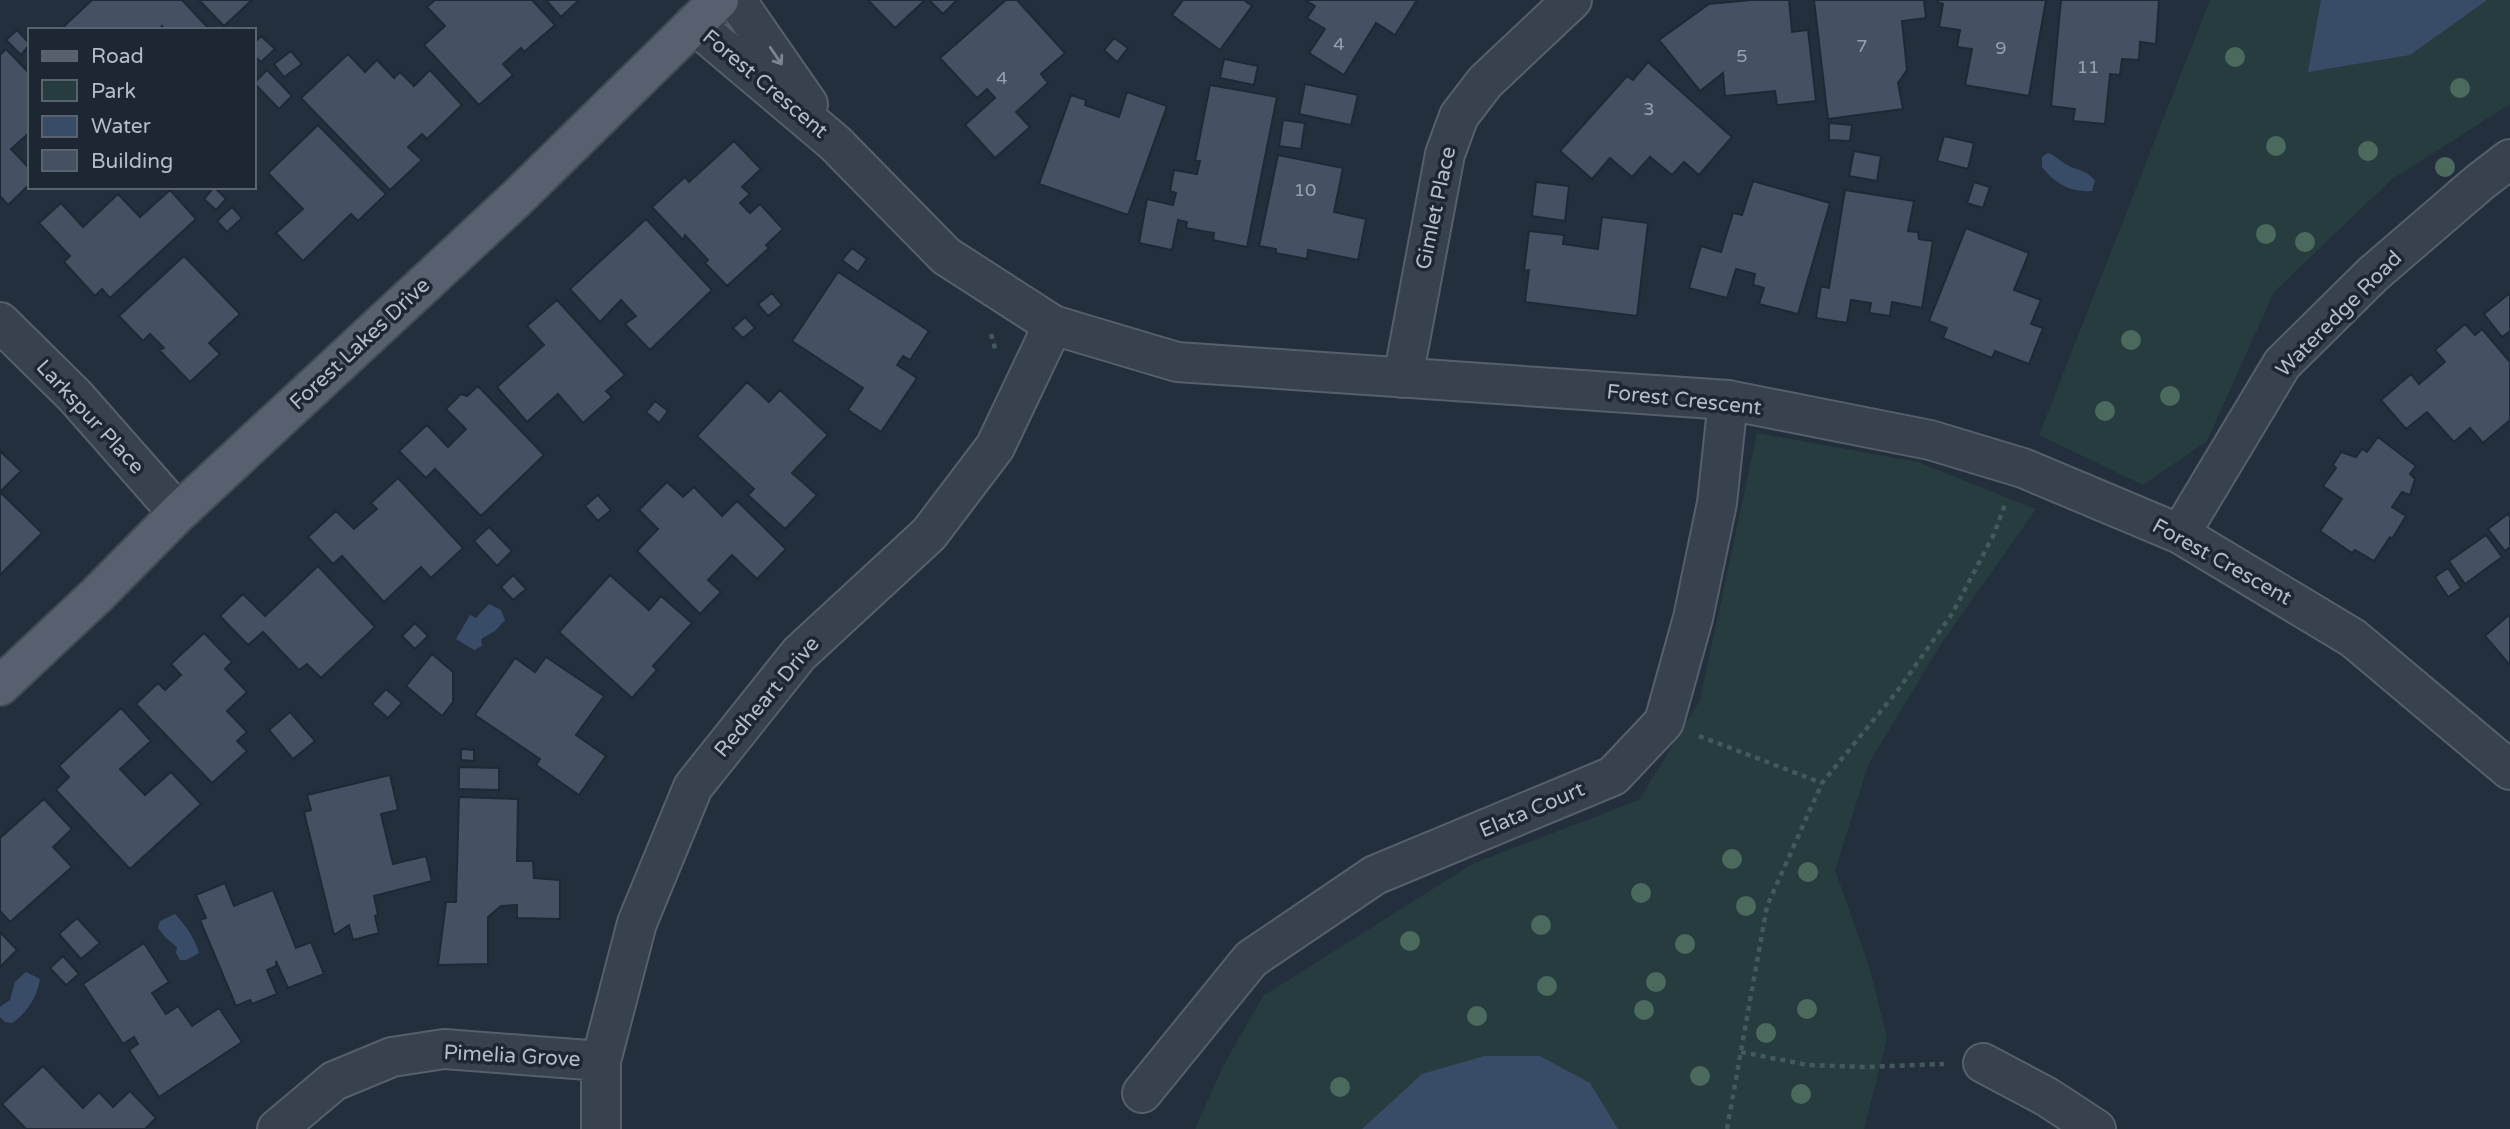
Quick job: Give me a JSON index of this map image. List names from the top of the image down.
{
  "streets": {
    "main road": ["Forest Lakes Drive"],
    "street": [
      "Forest Crescent",
      "Gimlet Place",
      "Wateredge Road",
      "Larkspur Place",
      "Redheart Drive",
      "Elata Court",
      "Pimelia Grove"
    ]
  },
  "crossings": [
    ["Forest Crescent", "Gimlet Place"],
    ["Forest Crescent", "Wateredge Road"],
    ["Forest Crescent", "Forest Lakes Drive"],
    ["Forest Crescent", "Redheart Drive"],
    ["Forest Crescent", "Elata Court"],
    ["Forest Lakes Drive", "Larkspur Place"],
    ["Redheart Drive", "Pimelia Grove"]
  ],
  "house_numbers": [
    "4",
    "7",
    "9",
    "5",
    "11",
    "4",
    "3",
    "10"
  ],
  "legend": [
    "Road",
    "Park",
    "Water",
    "Building"
  ]
}
